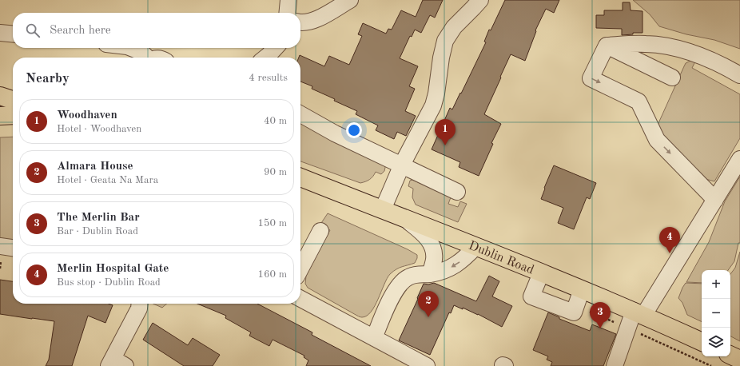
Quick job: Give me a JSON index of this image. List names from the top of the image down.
{
  "streets": {
    "main road": ["Dublin Road"]
  },
  "page": {
    "search": "Search here",
    "heading": ["Nearby", "4 results"],
    "list": [
      {
        "mark": "1",
        "name": "Woodhaven",
        "note": "Hotel · Woodhaven",
        "value": "40 m"
      },
      {
        "mark": "2",
        "name": "Almara House",
        "note": "Hotel · Geata Na Mara",
        "value": "90 m"
      },
      {
        "mark": "3",
        "name": "The Merlin Bar",
        "note": "Bar · Dublin Road",
        "value": "150 m"
      },
      {
        "mark": "4",
        "name": "Merlin Hospital Gate",
        "note": "Bus stop · Dublin Road",
        "value": "160 m"
      }
    ],
    "pins": [
      "1",
      "4",
      "2",
      "3"
    ],
    "map_buttons": ["+", "−"]
  }
}
